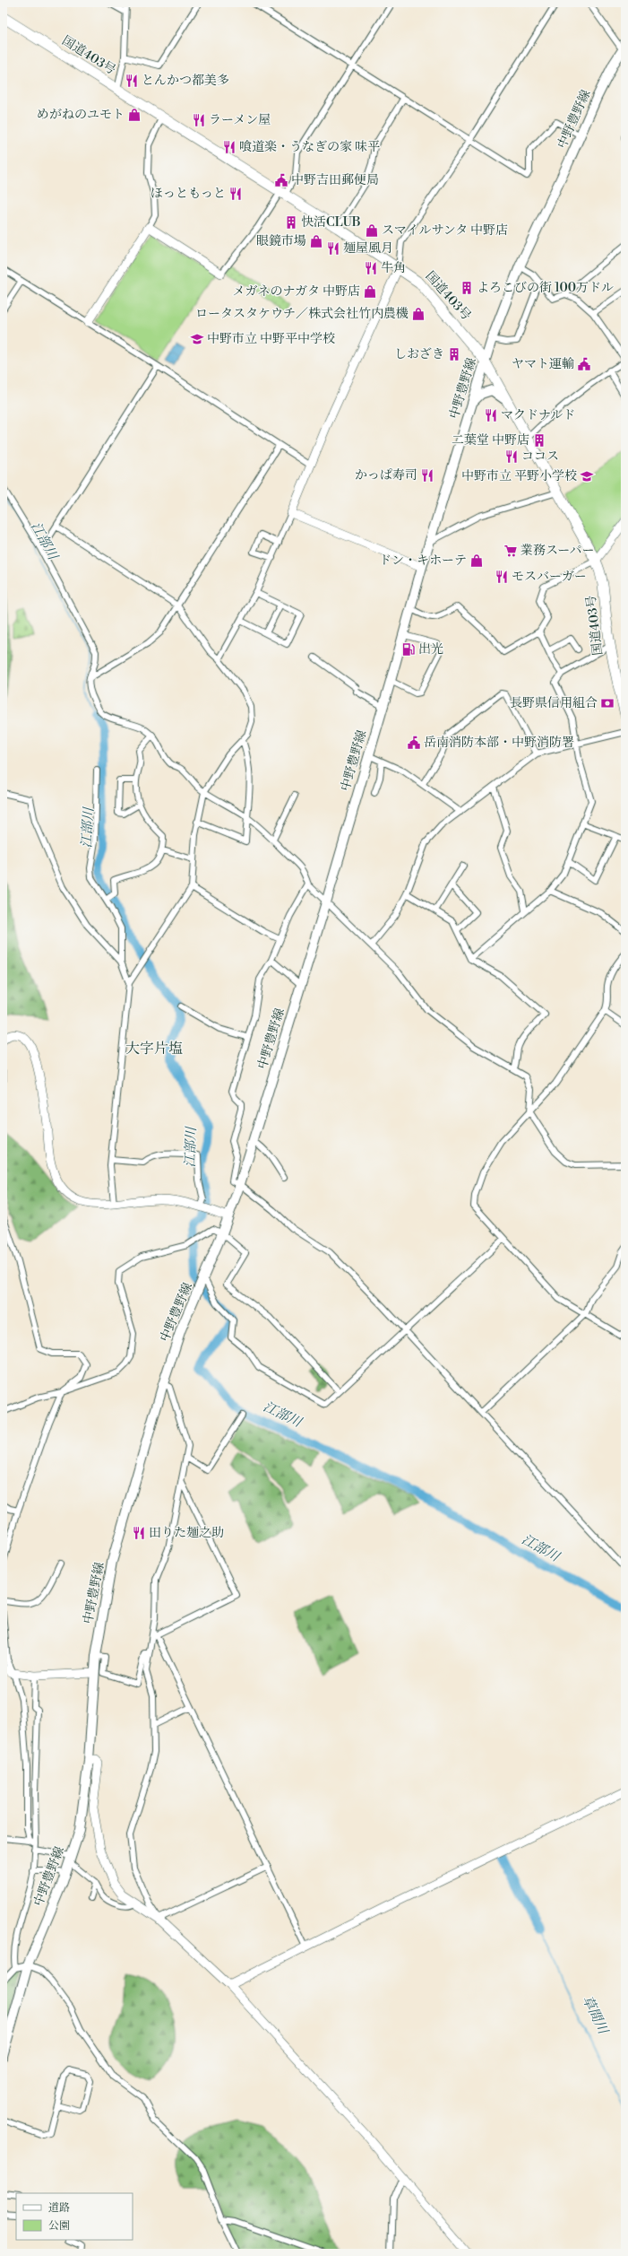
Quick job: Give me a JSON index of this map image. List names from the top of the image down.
{
  "streets": {
    "highway": ["国道403号"],
    "main road": ["中野豊野線"]
  },
  "crossings": [
    ["国道403号", "中野豊野線"]
  ],
  "districts": ["大字片塩"],
  "water": ["江部川", "草間川"],
  "places": {
    "restaurant": [
      "とんかつ都美多",
      "ラーメン屋",
      "喰道楽・うなぎの家 味平",
      "ほっともっと",
      "麺屋風月",
      "牛角",
      "マクドナルド",
      "ココス",
      "かっぱ寿司",
      "モスバーガー",
      "田りた麺之助"
    ],
    "shop": [
      "めがねのユモト",
      "スマイルサンタ 中野店",
      "眼鏡市場",
      "メガネのナガタ 中野店",
      "ロータスタケウチ／株式会社竹内農機",
      "ドン・キホーテ"
    ],
    "public building": ["中野吉田郵便局", "ヤマト運輸", "岳南消防本部・中野消防署"],
    "building": [
      "快活CLUB",
      "よろこびの街 100万ドル",
      "しおざき",
      "二葉堂 中野店"
    ],
    "school or university": ["中野市立 中野平中学校", "中野市立 平野小学校"],
    "supermarket": ["業務スーパー"],
    "fuel station": ["出光"],
    "bank": ["長野県信用組合"]
  },
  "legend": ["道路", "公園"]
}
